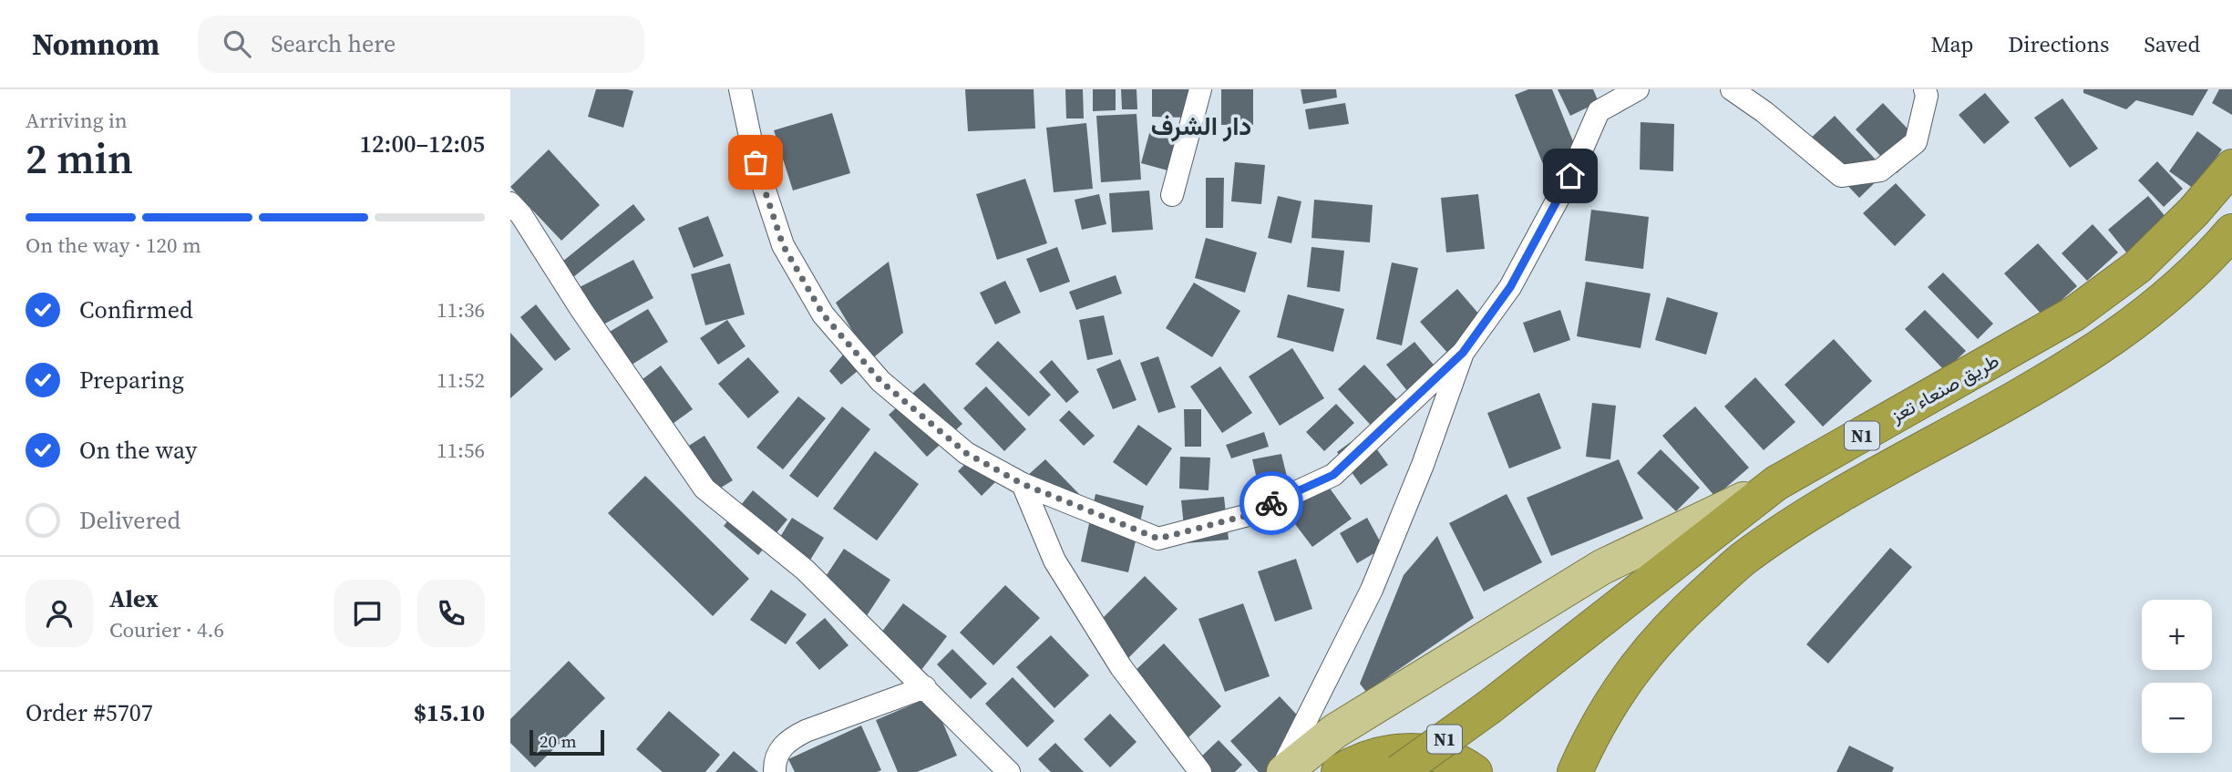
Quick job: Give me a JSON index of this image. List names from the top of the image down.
{
  "streets": {
    "highway": ["طريق صنعاء تعز", "N1"]
  },
  "districts": ["دار الشرف"],
  "scale_bar": "20 m",
  "page": {
    "header": "Nomnom",
    "search": "Search here",
    "nav": ["Map", "Directions", "Saved"],
    "heading": ["2 min", "Arriving in", "12:00–12:05"],
    "panel": [
      "Alex",
      "Courier · 4.6",
      "Order #5707",
      "$15.10"
    ],
    "bar": "On the way · 120 m",
    "list": [
      ["Confirmed", "11:36"],
      ["Preparing", "11:52"],
      ["On the way", "11:56"],
      "Delivered"
    ],
    "map_buttons": ["+", "−"],
    "scale": "20 m"
  }
}
